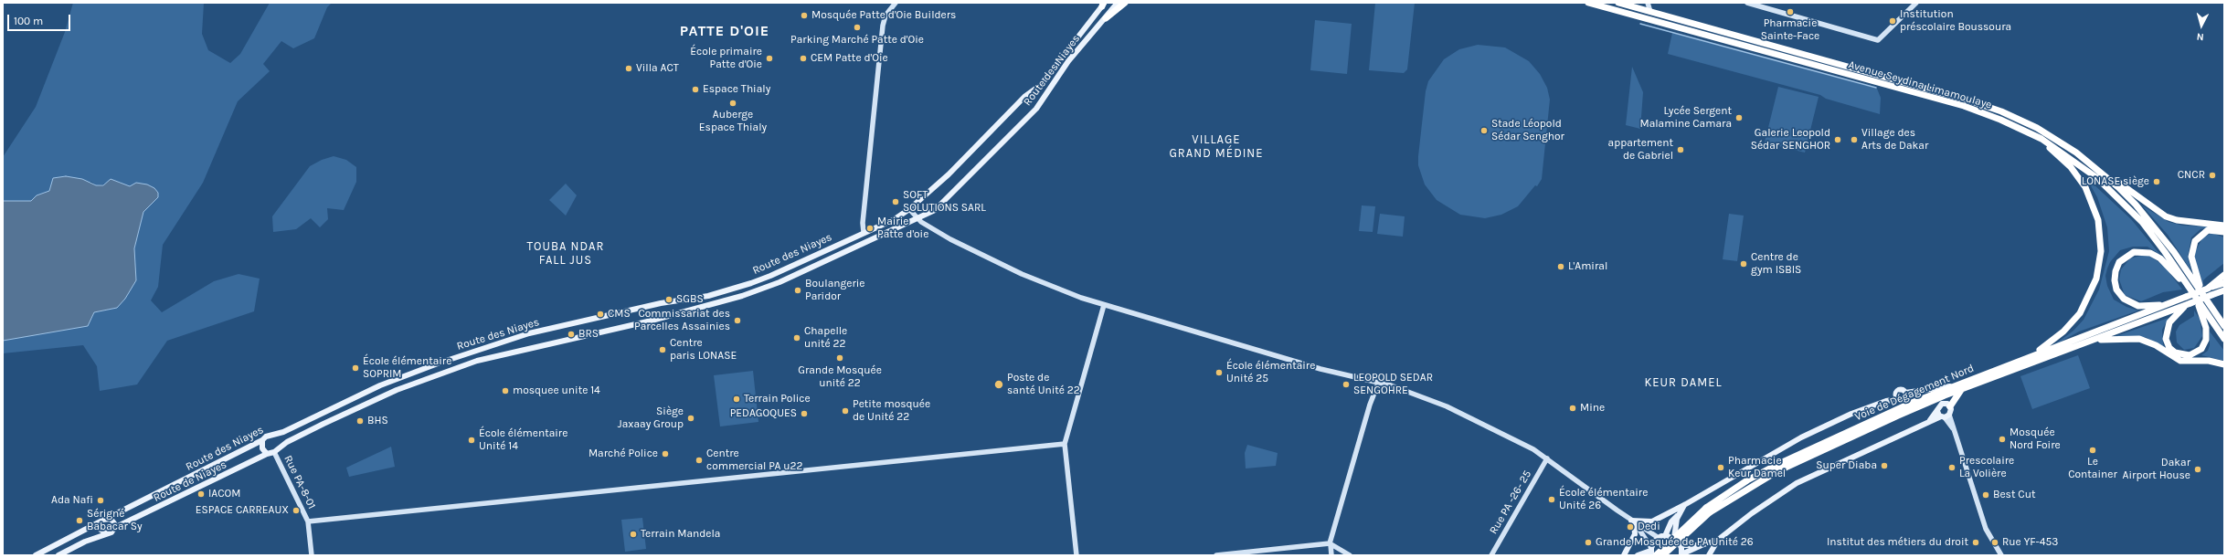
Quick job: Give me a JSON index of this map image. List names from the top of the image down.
{
  "streets": {
    "highway": ["Avenue Seydina Limamoulaye", "Voie de Dégagement Nord"],
    "main road": ["Route des Niayes", "Route de Niayes"],
    "street": ["Rue PA-8-01", "Rue PA -26- 25"]
  },
  "crossings": [
    ["Route des Niayes", "Route de Niayes"],
    ["Route des Niayes", "Rue PA-8-01"],
    ["Avenue Seydina Limamoulaye", "Voie de Dégagement Nord"],
    ["Route de Niayes", "Rue PA-8-01"]
  ],
  "districts": [
    "PATTE D'OIE",
    "VILLAGE GRAND MÉDINE",
    "TOUBA NDAR FALL JUS",
    "KEUR DAMEL"
  ],
  "places": [
    "Pharmacie Sainte-Face",
    "Mosquée Patte d'Oie Builders",
    "Institution préscolaire Boussoura",
    "Parking Marché Patte d'Oie",
    "École primaire Patte d'Oie",
    "CEM Patte d'Oie",
    "Villa ACT",
    "Espace Thialy",
    "Auberge Espace Thialy",
    "Lycée Sergent Malamine Camara",
    "Stade Léopold Sédar Senghor",
    "Galerie Leopold Sédar SENGHOR",
    "Village des Arts de Dakar",
    "appartement de Gabriel",
    "CNCR",
    "LONASE siège",
    "SOFT SOLUTIONS SARL",
    "Mairie Patte d'oie",
    "Centre de gym ISBIS",
    "L'Amiral",
    "Boulangerie Paridor",
    "SGBS",
    "CMS",
    "Commissariat des Parcelles Assainies",
    "BRS",
    "Chapelle unité 22",
    "Centre paris LONASE",
    "Grande Mosquée unité 22",
    "École élémentaire SOPRIM",
    "École élémentaire Unité 25",
    "Poste de santé Unité 22",
    "LEOPOLD SEDAR SENGOHRE",
    "mosquee unite 14",
    "Terrain Police",
    "Mine",
    "Petite mosquée de Unité 22",
    "PEDAGOQUES",
    "Siège Jaxaay Group",
    "BHS",
    "Mosquée Nord Foire",
    "École élémentaire Unité 14",
    "Le Container",
    "Marché Police",
    "Centre commercial PA u22",
    "Super Diaba",
    "Pharmacie Keur Damel",
    "Prescolaire La Volière",
    "Dakar Airport House",
    "IACOM",
    "Best Cut",
    "École élémentaire Unité 26",
    "Ada Nafi",
    "ESPACE CARREAUX",
    "Sérigné Babacar Sy",
    "Dedi",
    "Terrain Mandela",
    "Grande Mosquée de PA Unité 26",
    "Institut des métiers du droit",
    "Rue YF-453"
  ],
  "scale_bar": "100 m",
  "north": "bottom"
}
